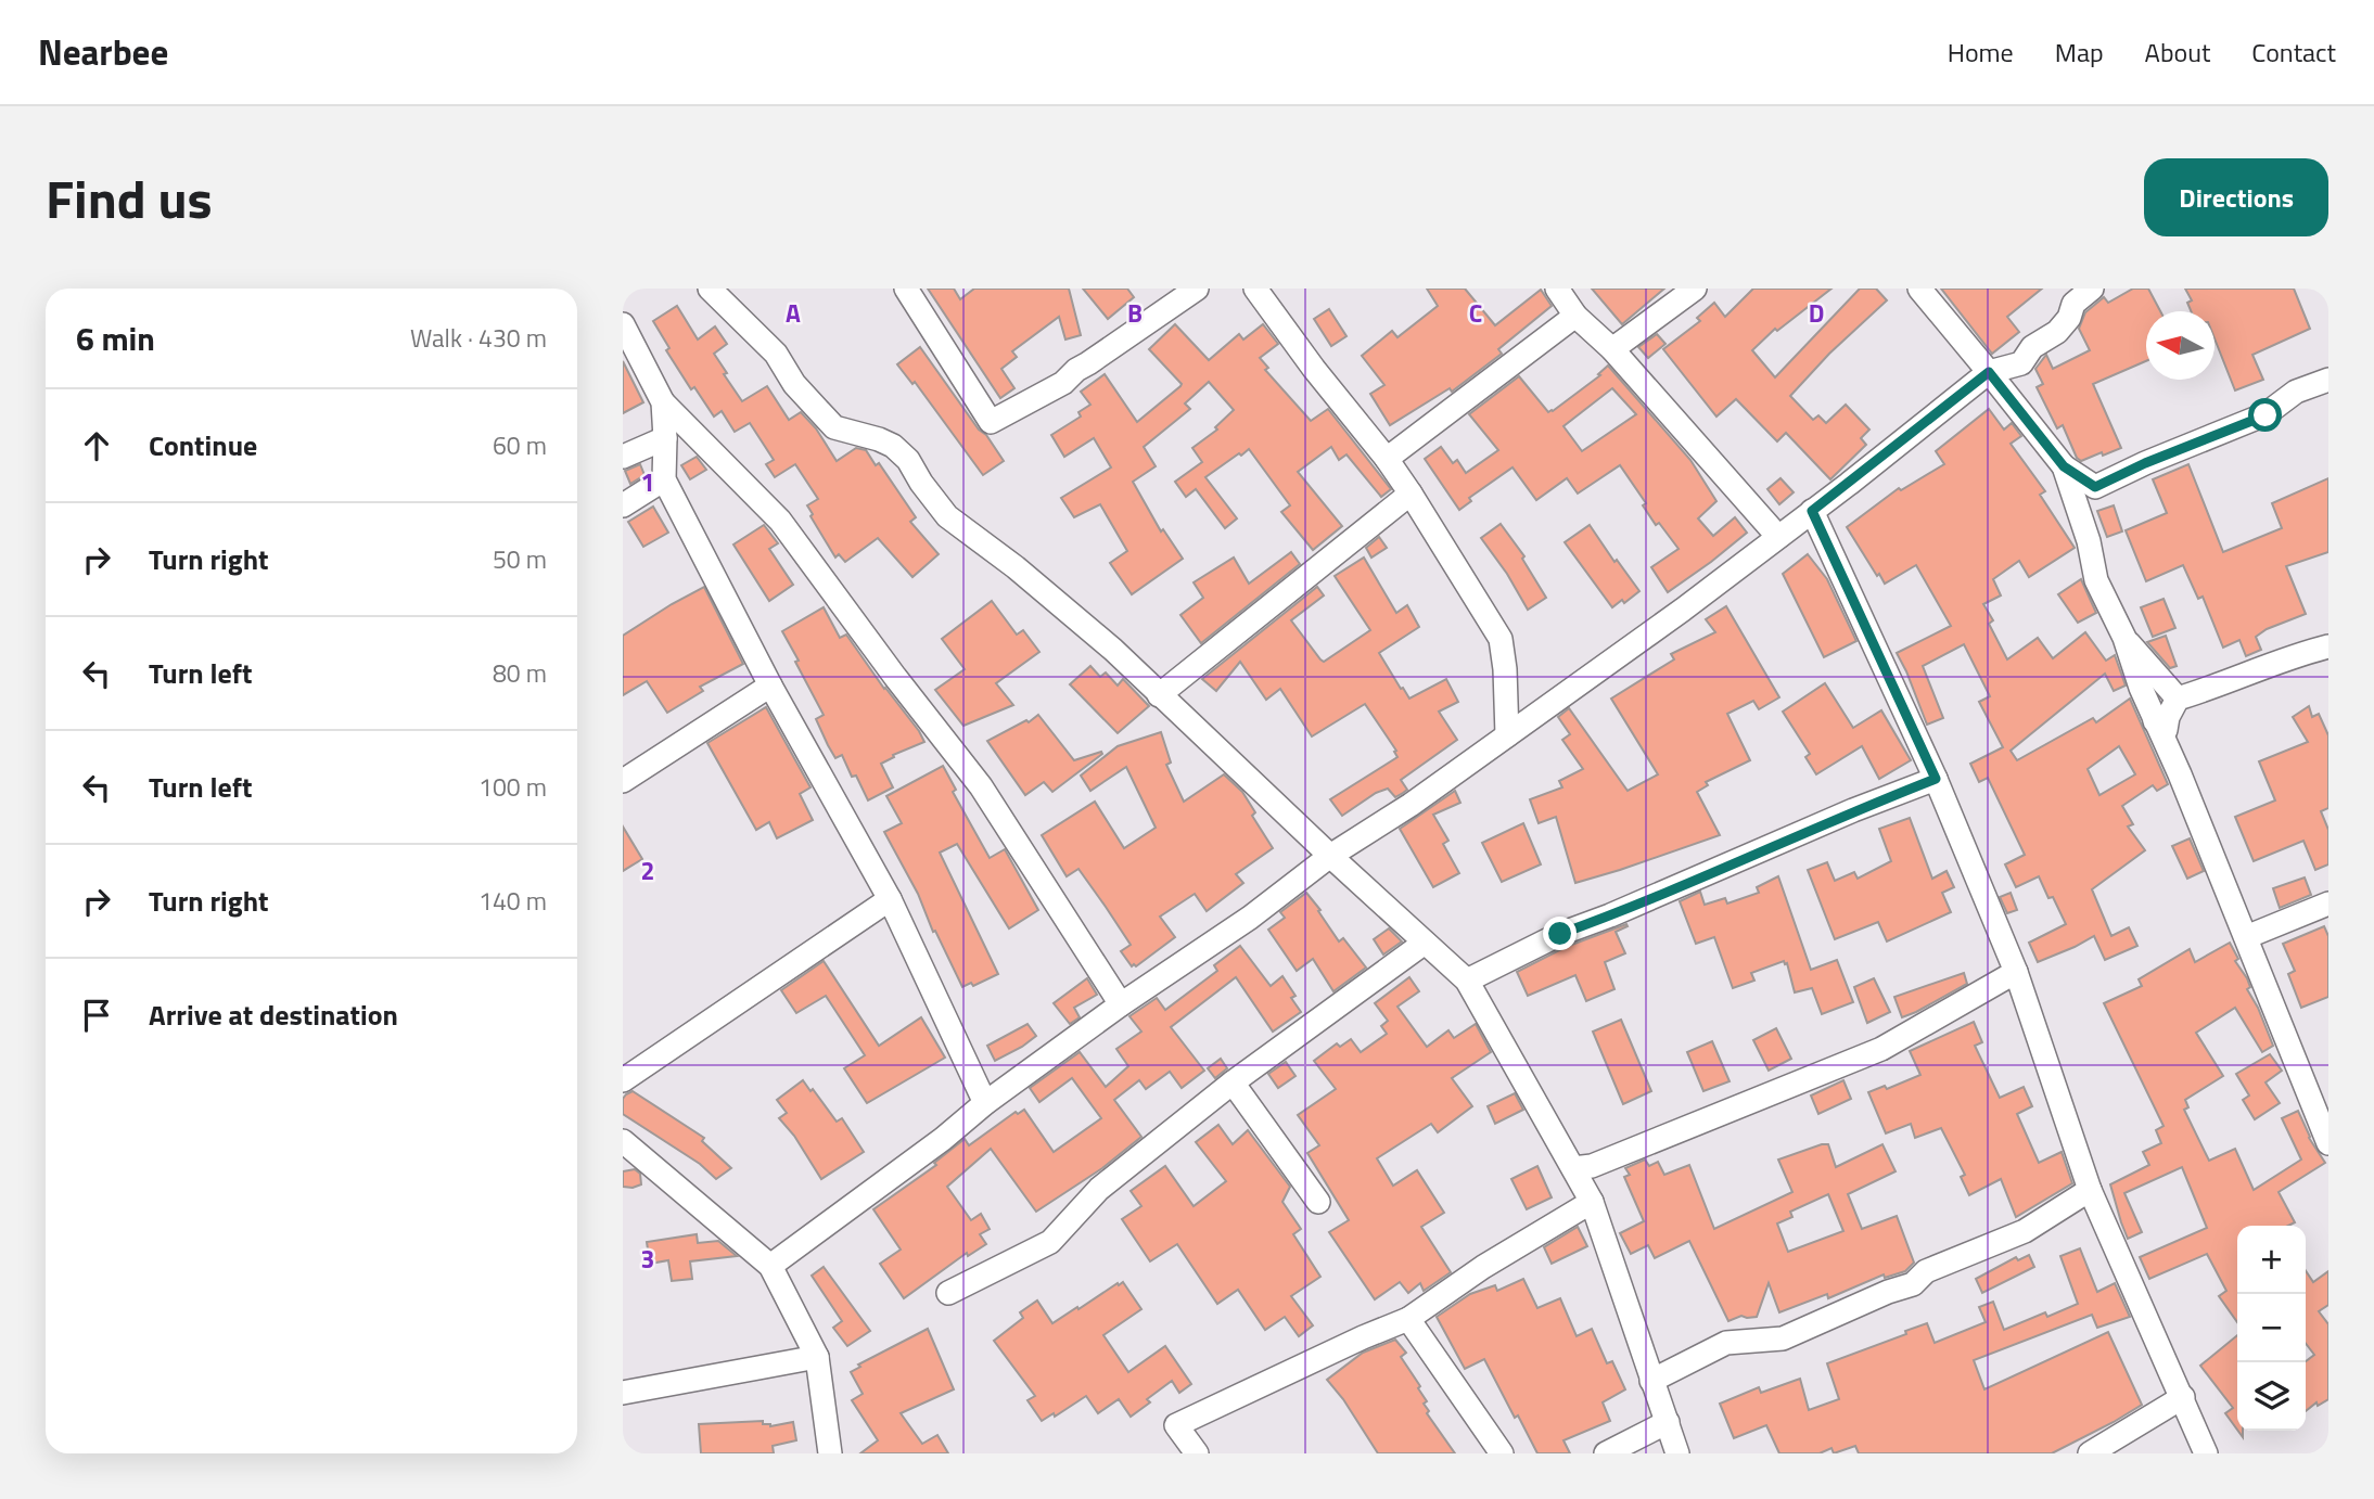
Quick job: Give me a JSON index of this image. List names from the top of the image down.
{
  "north": "left",
  "page": {
    "header": "Nearbee",
    "nav": [
      "Home",
      "Map",
      "About",
      "Contact"
    ],
    "title": "Find us",
    "buttons": "Directions",
    "heading": ["6 min", "Walk · 430 m"],
    "list": [
      ["Continue", "60 m"],
      ["Turn right", "50 m"],
      ["Turn left", "80 m"],
      ["Turn left", "100 m"],
      ["Turn right", "140 m"],
      "Arrive at destination"
    ],
    "map_buttons": ["+", "−"]
  },
  "grid": {
    "columns": [
      "A",
      "B",
      "C",
      "D"
    ],
    "rows": ["1", "2", "3"]
  }
}
